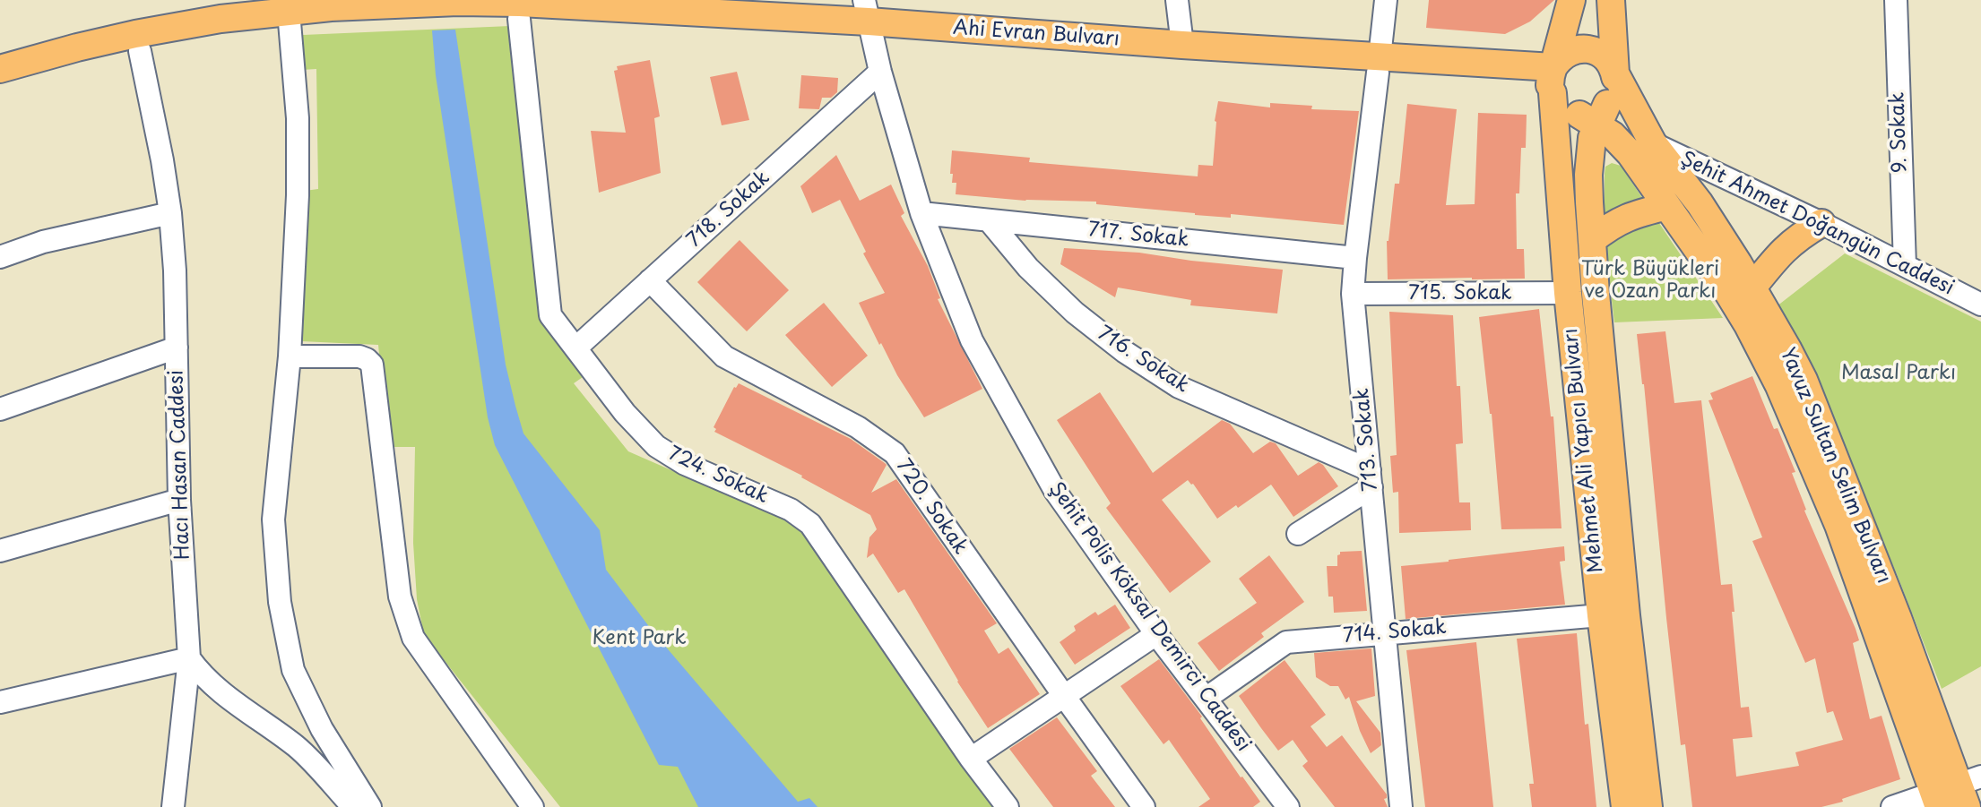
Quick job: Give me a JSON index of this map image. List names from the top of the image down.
{
  "streets": {
    "main road": ["Ahi Evran Bulvarı", "Mehmet Ali Yapıcı Bulvarı", "Yavuz Sultan Selim Bulvarı"],
    "street": [
      "9. Sokak",
      "718. Sokak",
      "Şehit Ahmet Doğangün Caddesi",
      "717. Sokak",
      "715. Sokak",
      "716. Sokak",
      "713. Sokak",
      "Hacı Hasan Caddesi",
      "724. Sokak",
      "720. Sokak",
      "Şehit Polis Köksal Demirci Caddesi",
      "714. Sokak"
    ]
  },
  "crossings": [
    ["Ahi Evran Bulvarı", "713. Sokak"],
    ["Ahi Evran Bulvarı", "Mehmet Ali Yapıcı Bulvarı"],
    ["Ahi Evran Bulvarı", "Yavuz Sultan Selim Bulvarı"],
    ["Ahi Evran Bulvarı", "724. Sokak"],
    ["Ahi Evran Bulvarı", "Şehit Polis Köksal Demirci Caddesi"],
    ["9. Sokak", "Şehit Ahmet Doğangün Caddesi"],
    ["718. Sokak", "724. Sokak"],
    ["718. Sokak", "720. Sokak"],
    ["718. Sokak", "Şehit Polis Köksal Demirci Caddesi"],
    ["Şehit Ahmet Doğangün Caddesi", "Yavuz Sultan Selim Bulvarı"],
    ["717. Sokak", "716. Sokak"],
    ["717. Sokak", "713. Sokak"],
    ["717. Sokak", "Şehit Polis Köksal Demirci Caddesi"],
    ["715. Sokak", "713. Sokak"],
    ["715. Sokak", "Mehmet Ali Yapıcı Bulvarı"],
    ["716. Sokak", "713. Sokak"],
    ["713. Sokak", "714. Sokak"],
    ["Mehmet Ali Yapıcı Bulvarı", "Yavuz Sultan Selim Bulvarı"],
    ["Mehmet Ali Yapıcı Bulvarı", "714. Sokak"],
    ["Şehit Polis Köksal Demirci Caddesi", "714. Sokak"]
  ],
  "parks": ["Türk Büyükleri ve Ozan Parkı", "Masal Parkı", "Kent Park"]
}
